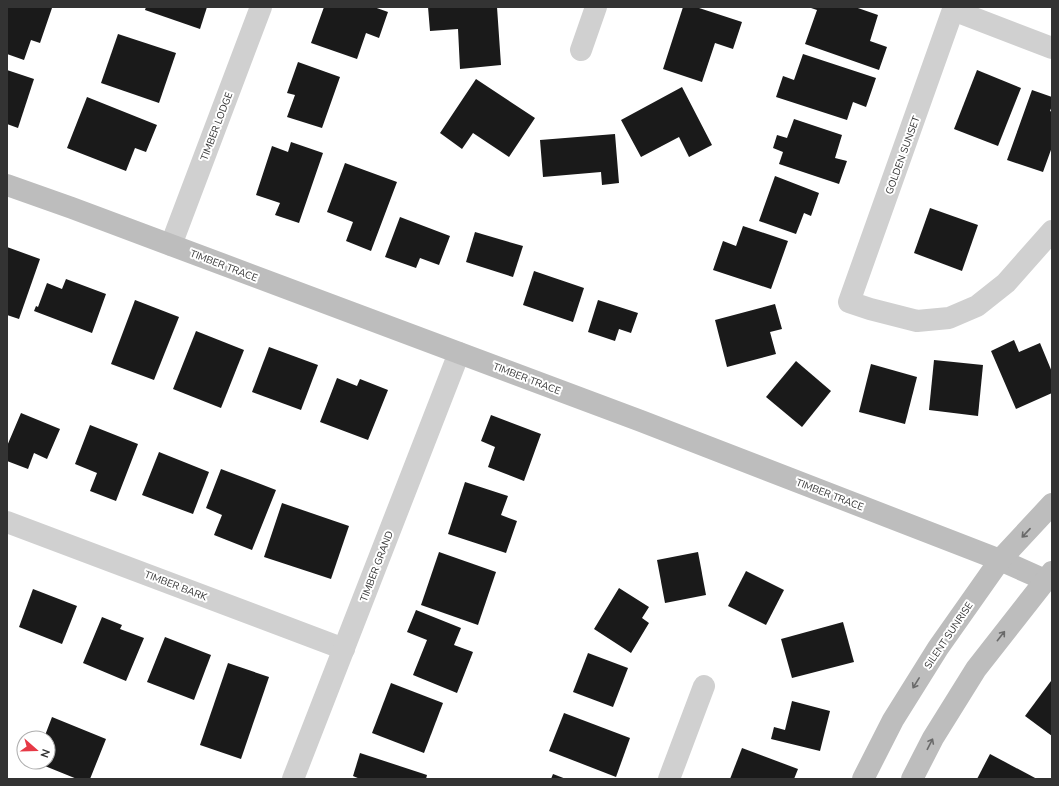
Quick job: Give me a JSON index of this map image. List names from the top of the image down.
{
  "streets": {
    "street": [
      "TIMBER LODGE",
      "GOLDEN SUNSET",
      "TIMBER TRACE",
      "TIMBER GRAND",
      "TIMBER BARK",
      "SILENT SUNRISE"
    ]
  },
  "crossings": [
    ["TIMBER LODGE", "TIMBER TRACE"],
    ["TIMBER TRACE", "TIMBER GRAND"],
    ["TIMBER TRACE", "SILENT SUNRISE"],
    ["TIMBER GRAND", "TIMBER BARK"]
  ],
  "north": "right"
}
